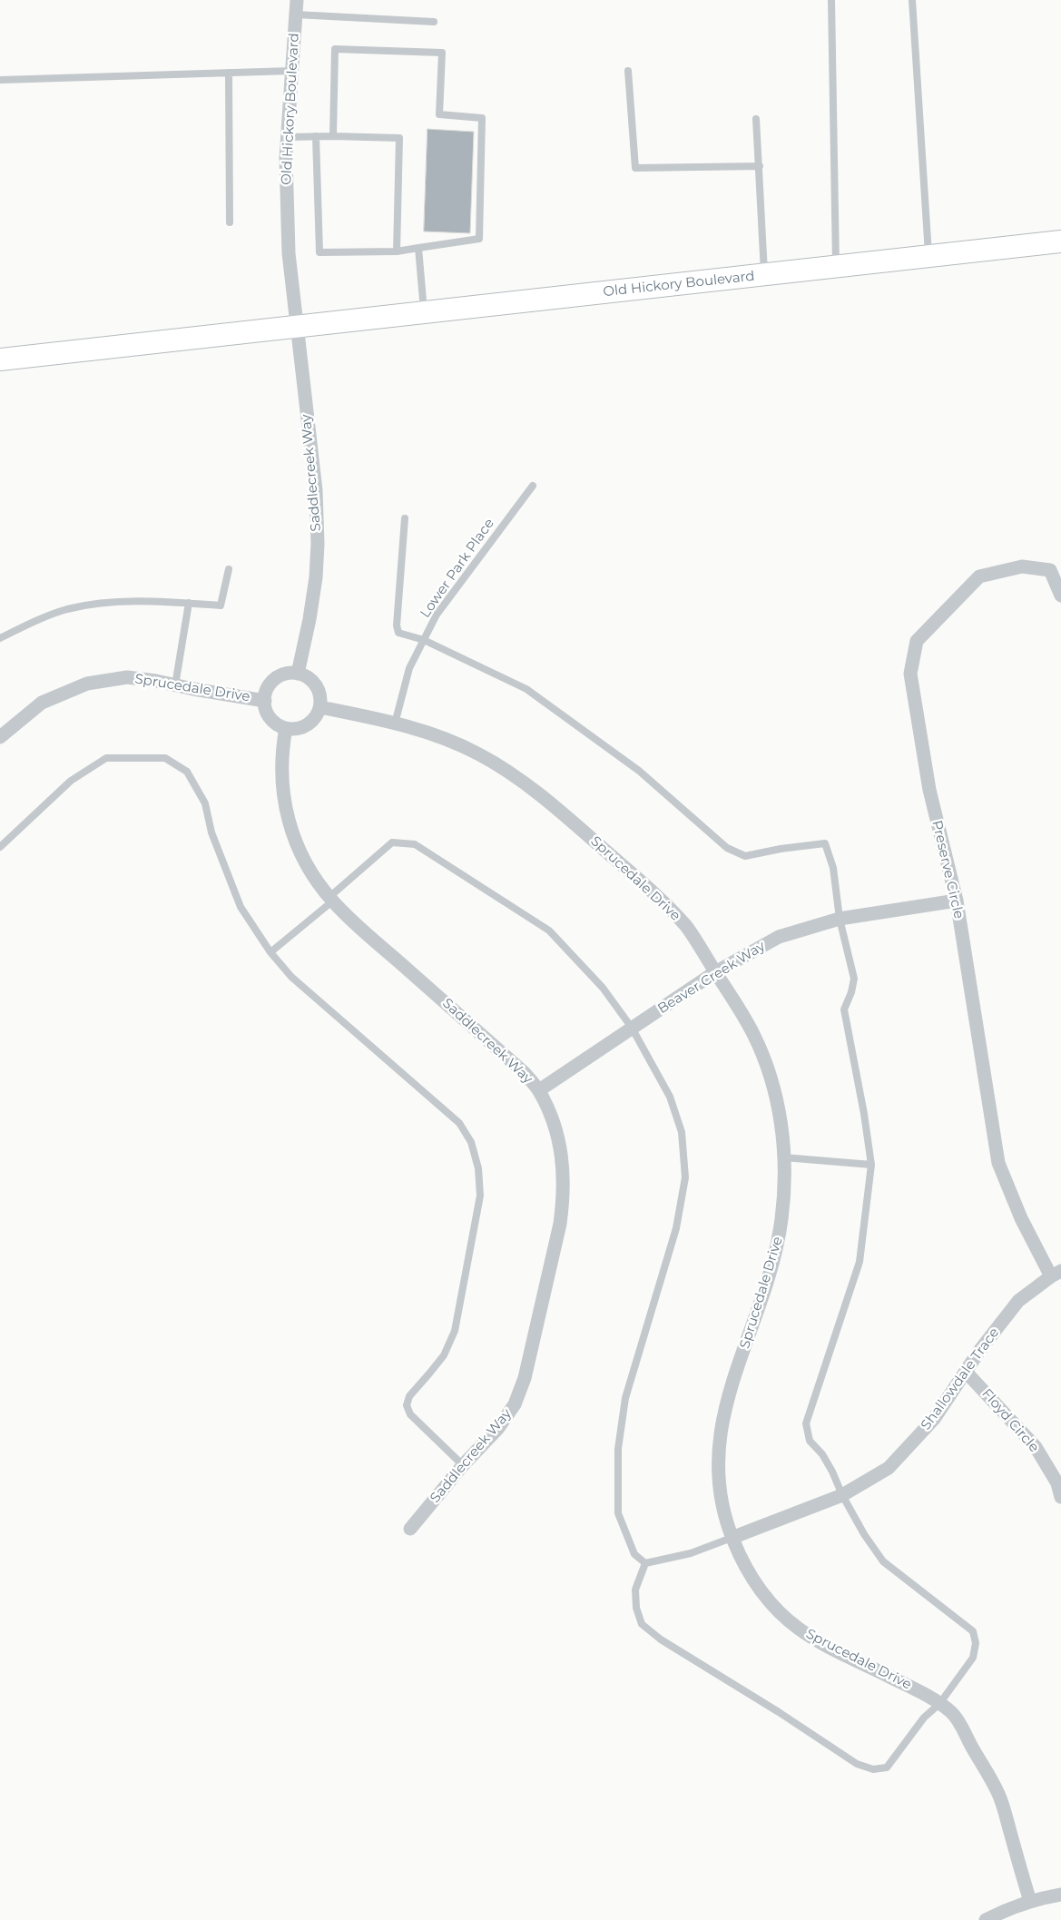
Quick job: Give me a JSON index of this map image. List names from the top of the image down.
{
  "streets": {
    "main road": ["Old Hickory Boulevard"],
    "street": [
      "Saddlecreek Way",
      "Sprucedale Drive",
      "Preserve Circle",
      "Beaver Creek Way",
      "Shallowdale Trace",
      "Floyd Circle"
    ],
    "lane": ["Lower Park Place"]
  },
  "crossings": [
    ["Old Hickory Boulevard", "Saddlecreek Way"],
    ["Saddlecreek Way", "Sprucedale Drive"],
    ["Saddlecreek Way", "Beaver Creek Way"],
    ["Lower Park Place", "Sprucedale Drive"],
    ["Sprucedale Drive", "Beaver Creek Way"],
    ["Sprucedale Drive", "Shallowdale Trace"],
    ["Preserve Circle", "Beaver Creek Way"],
    ["Preserve Circle", "Shallowdale Trace"],
    ["Shallowdale Trace", "Floyd Circle"]
  ]
}
